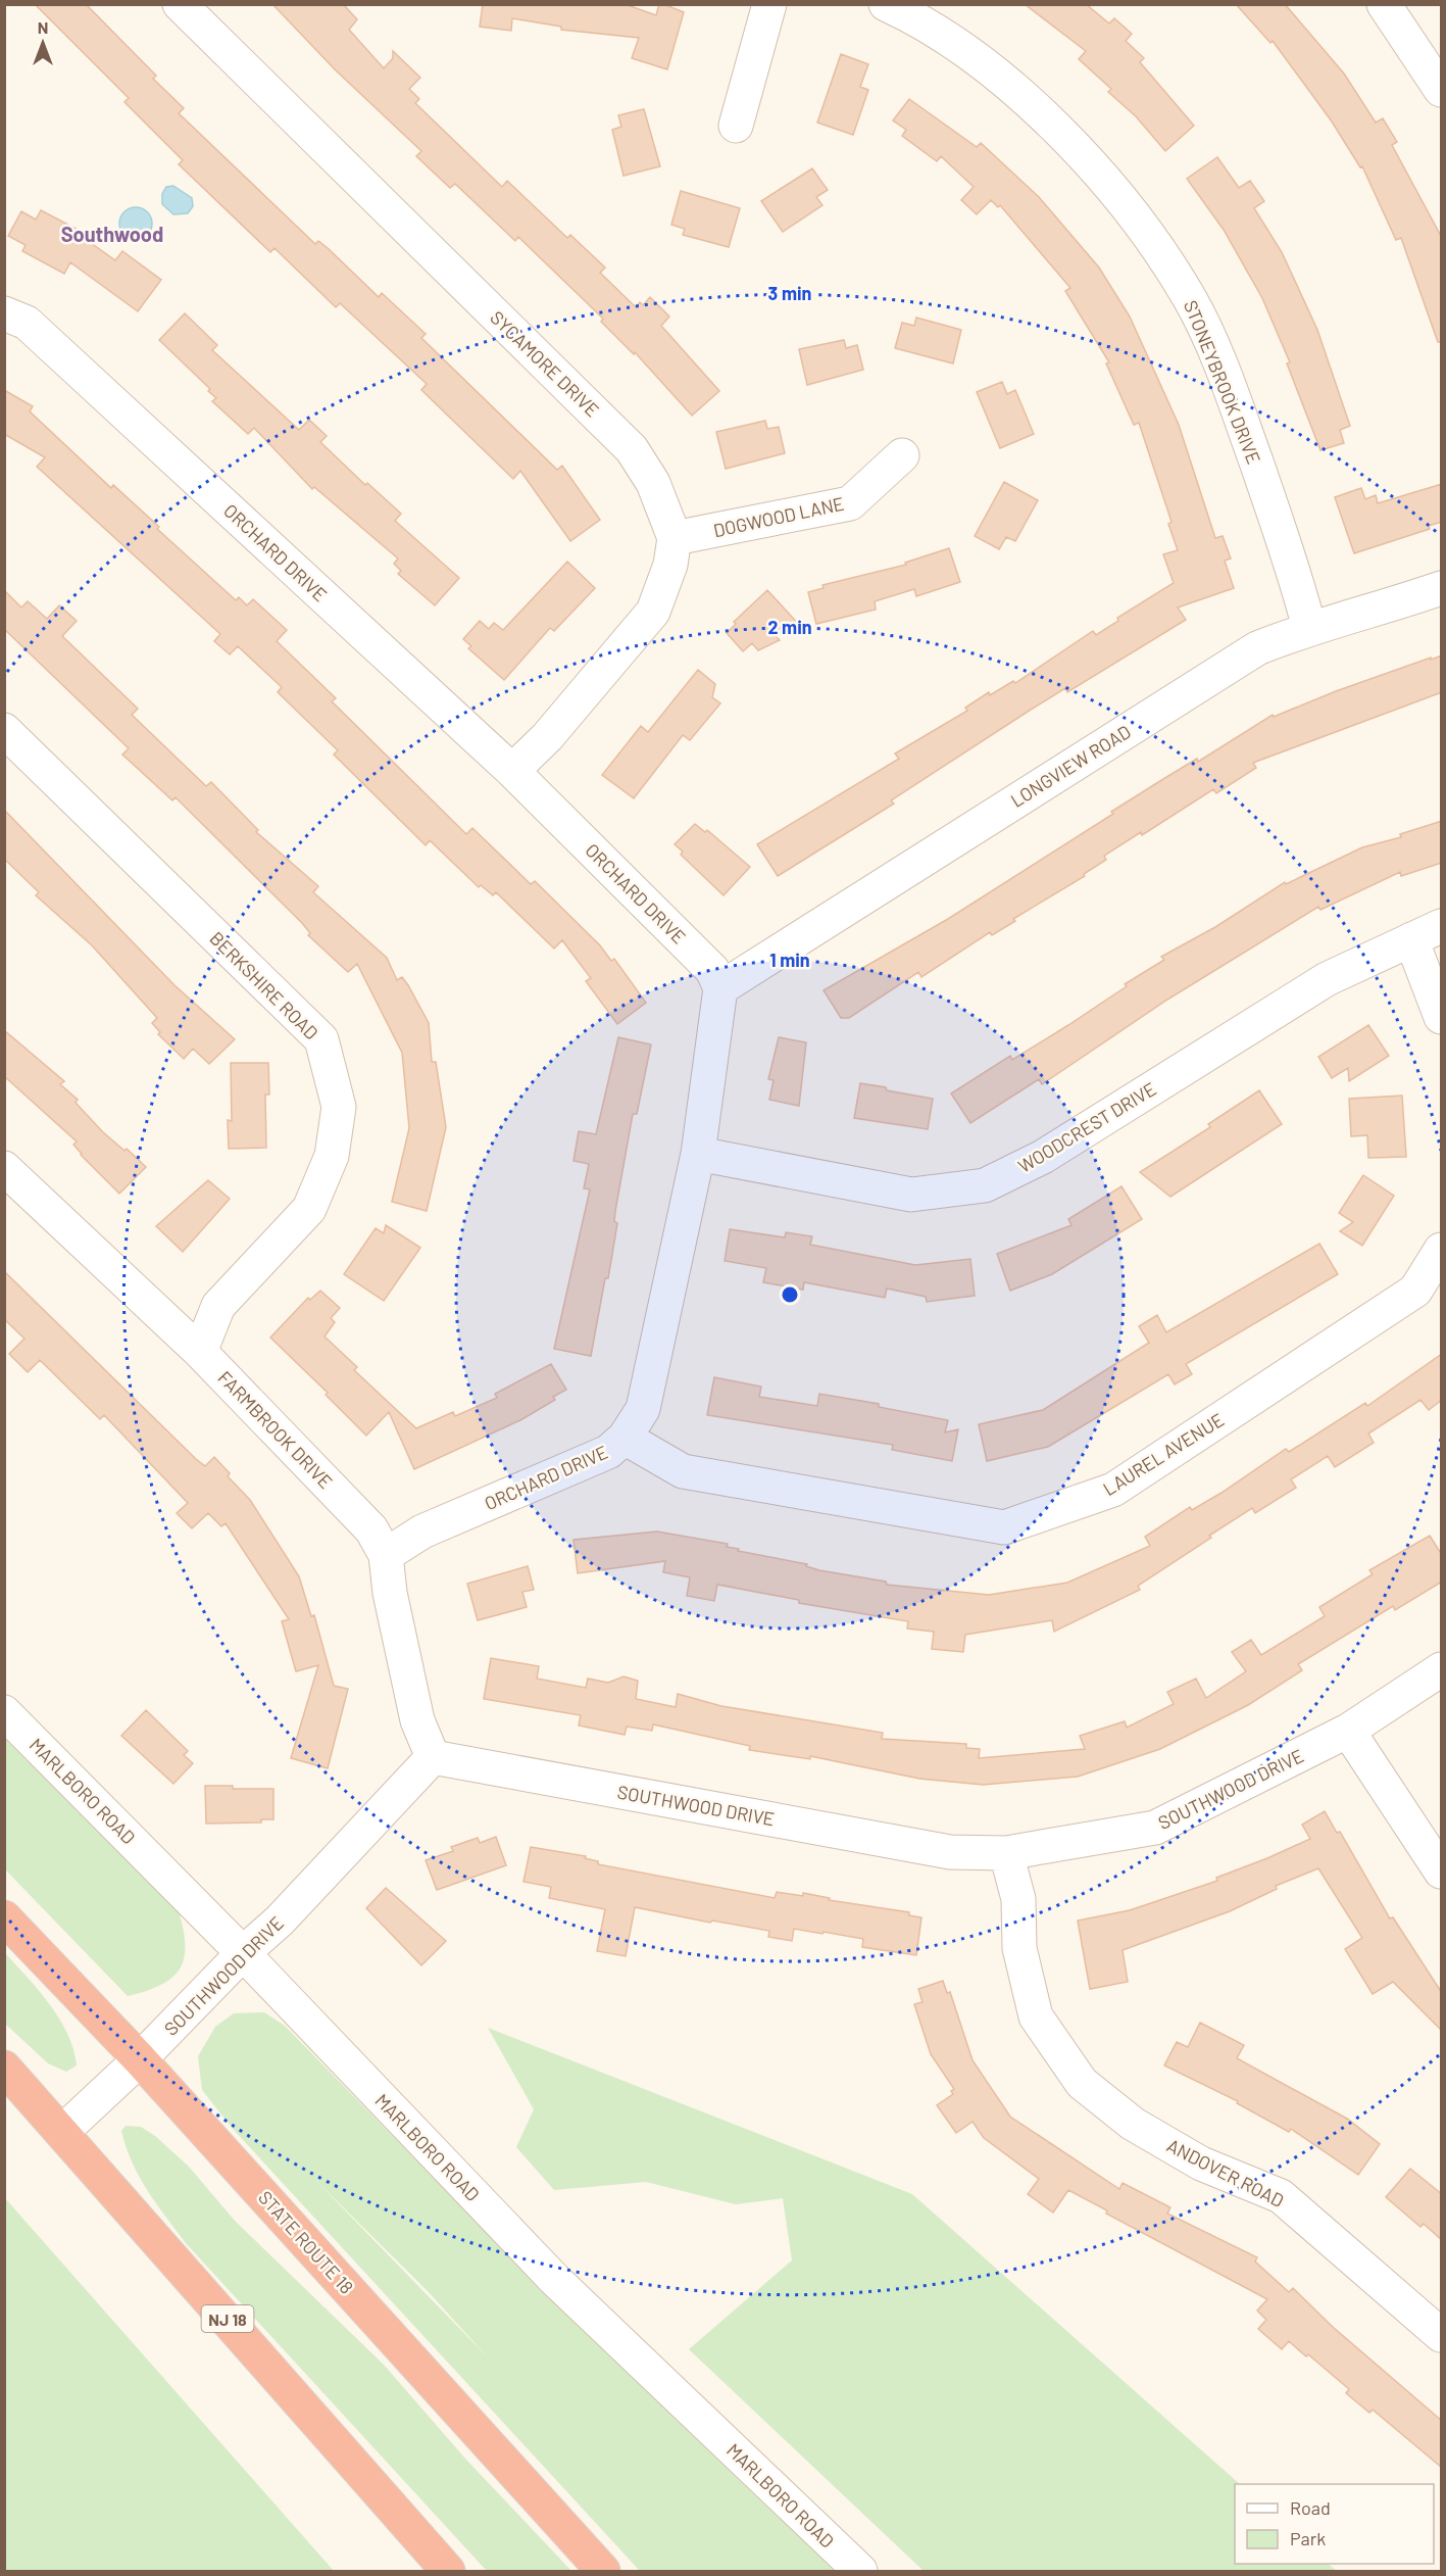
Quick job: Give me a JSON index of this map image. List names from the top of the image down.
{
  "streets": {
    "highway": ["STATE ROUTE 18", "NJ 18"],
    "street": [
      "SYCAMORE DRIVE",
      "STONEYBROOK DRIVE",
      "DOGWOOD LANE",
      "ORCHARD DRIVE",
      "LONGVIEW ROAD",
      "BERKSHIRE ROAD",
      "WOODCREST DRIVE",
      "FARMBROOK DRIVE",
      "LAUREL AVENUE",
      "SOUTHWOOD DRIVE",
      "MARLBORO ROAD",
      "ANDOVER ROAD"
    ]
  },
  "crossings": [
    ["SYCAMORE DRIVE", "DOGWOOD LANE"],
    ["STONEYBROOK DRIVE", "LONGVIEW ROAD"],
    ["ORCHARD DRIVE", "LONGVIEW ROAD"],
    ["ORCHARD DRIVE", "WOODCREST DRIVE"],
    ["ORCHARD DRIVE", "FARMBROOK DRIVE"],
    ["ORCHARD DRIVE", "LAUREL AVENUE"],
    ["BERKSHIRE ROAD", "FARMBROOK DRIVE"],
    ["FARMBROOK DRIVE", "SOUTHWOOD DRIVE"],
    ["SOUTHWOOD DRIVE", "MARLBORO ROAD"],
    ["SOUTHWOOD DRIVE", "ANDOVER ROAD"],
    ["SOUTHWOOD DRIVE", "STATE ROUTE 18"],
    ["SOUTHWOOD DRIVE", "NJ 18"]
  ],
  "districts": ["Southwood"],
  "legend": ["Road", "Park"],
  "north": "top",
  "rings": ["3 min", "2 min", "1 min"]
}
